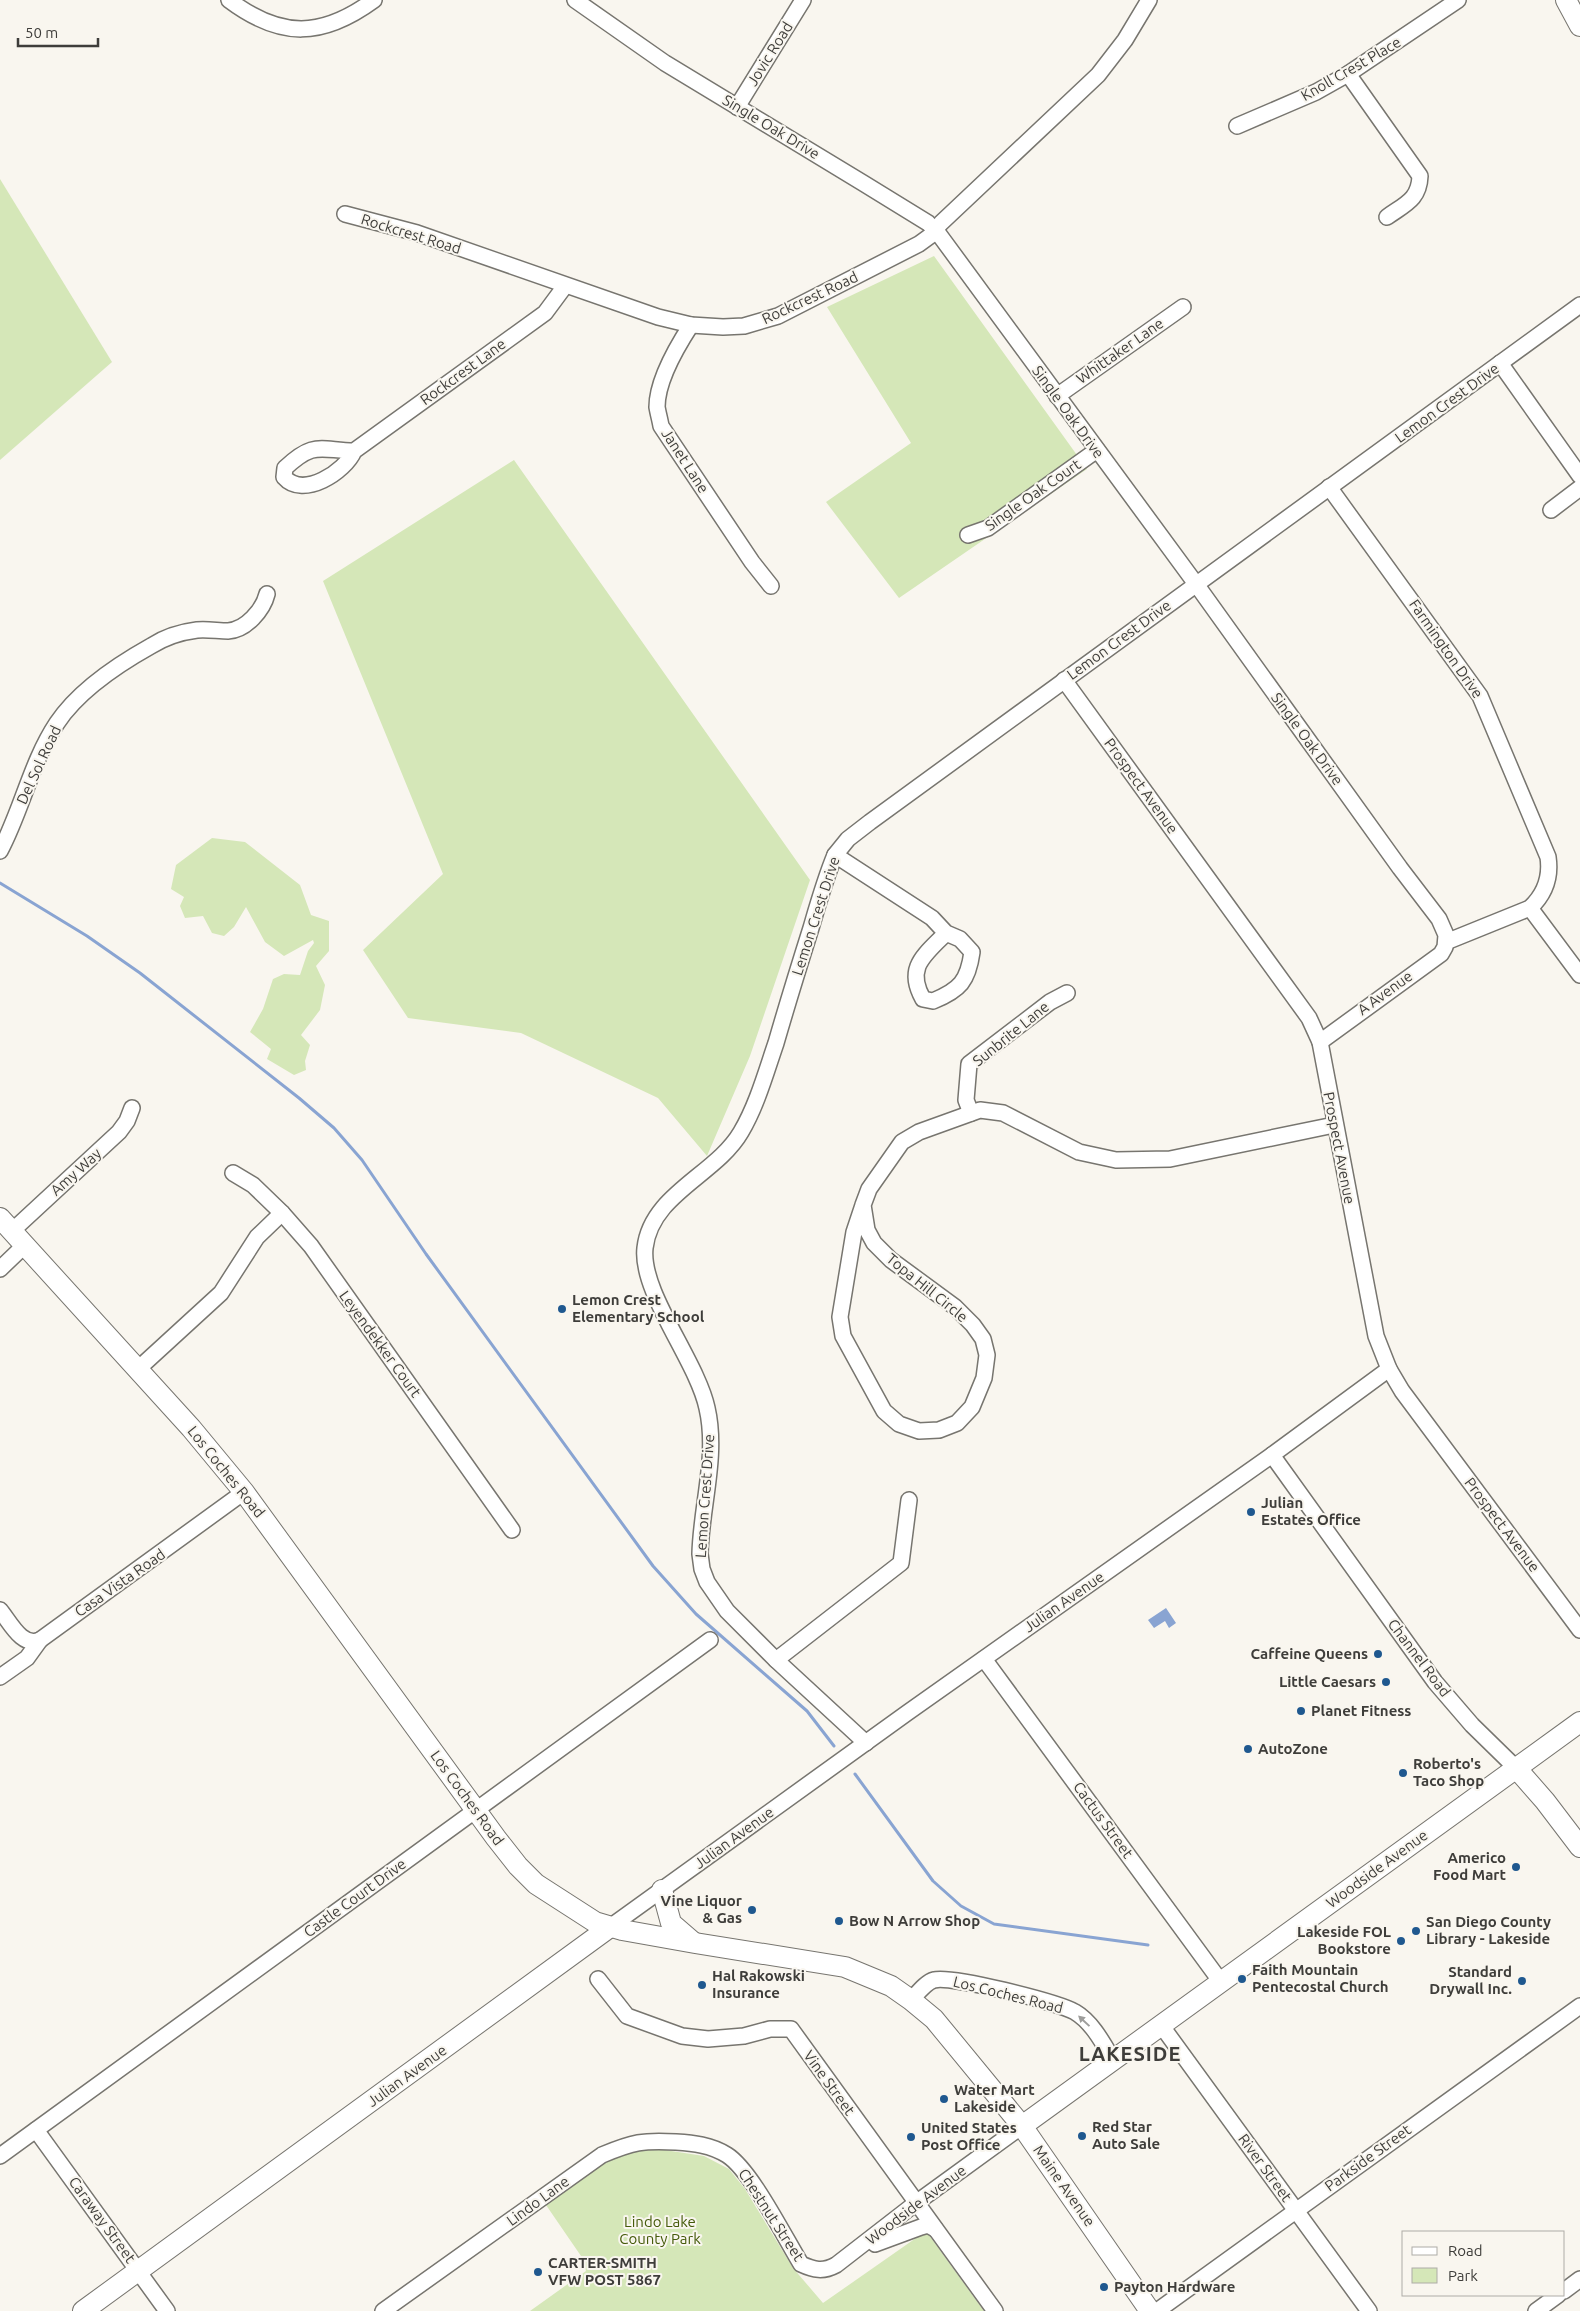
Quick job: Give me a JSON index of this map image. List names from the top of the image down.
{
  "streets": {
    "main road": [
      "Los Coches Road",
      "Julian Avenue",
      "Channel Road",
      "Woodside Avenue",
      "Maine Avenue"
    ],
    "street": [
      "Jovic Road",
      "Knoll Crest Place",
      "Single Oak Drive",
      "Rockcrest Road",
      "Whittaker Lane",
      "Rockcrest Lane",
      "Lemon Crest Drive",
      "Janet Lane",
      "Single Oak Court",
      "Farmington Drive",
      "Del Sol Road",
      "Prospect Avenue",
      "A Avenue",
      "Sunbrite Lane",
      "Amy Way",
      "Topa Hill Circle",
      "Leyendekker Court",
      "Casa Vista Road",
      "Cactus Street",
      "Castle Court Drive",
      "Vine Street",
      "Parkside Street",
      "River Street",
      "Lindo Lane",
      "Chestnut Street",
      "Caraway Street"
    ]
  },
  "crossings": [
    ["Jovic Road", "Single Oak Drive"],
    ["Single Oak Drive", "Rockcrest Road"],
    ["Single Oak Drive", "Whittaker Lane"],
    ["Single Oak Drive", "Lemon Crest Drive"],
    ["Single Oak Drive", "Single Oak Court"],
    ["Single Oak Drive", "A Avenue"],
    ["Rockcrest Road", "Rockcrest Lane"],
    ["Rockcrest Road", "Janet Lane"],
    ["Lemon Crest Drive", "Farmington Drive"],
    ["Lemon Crest Drive", "Prospect Avenue"],
    ["Lemon Crest Drive", "Julian Avenue"],
    ["Prospect Avenue", "A Avenue"],
    ["Prospect Avenue", "Topa Hill Circle"],
    ["Prospect Avenue", "Julian Avenue"],
    ["Sunbrite Lane", "Topa Hill Circle"],
    ["Amy Way", "Los Coches Road"],
    ["Los Coches Road", "Casa Vista Road"],
    ["Los Coches Road", "Julian Avenue"],
    ["Los Coches Road", "Woodside Avenue"],
    ["Los Coches Road", "Castle Court Drive"],
    ["Los Coches Road", "Maine Avenue"],
    ["Julian Avenue", "Channel Road"],
    ["Julian Avenue", "Cactus Street"],
    ["Julian Avenue", "Caraway Street"],
    ["Channel Road", "Woodside Avenue"],
    ["Cactus Street", "Woodside Avenue"],
    ["Woodside Avenue", "Vine Street"],
    ["Woodside Avenue", "River Street"],
    ["Woodside Avenue", "Maine Avenue"],
    ["Woodside Avenue", "Chestnut Street"],
    ["Castle Court Drive", "Caraway Street"],
    ["Parkside Street", "River Street"],
    ["Lindo Lane", "Chestnut Street"]
  ],
  "districts": ["LAKESIDE"],
  "parks": ["Lindo Lake County Park"],
  "places": [
    "Lemon Crest Elementary School",
    "Julian Estates Office",
    "Caffeine Queens",
    "Little Caesars",
    "Planet Fitness",
    "AutoZone",
    "Roberto's Taco Shop",
    "Americo Food Mart",
    "Vine Liquor & Gas",
    "Bow N Arrow Shop",
    "San Diego County Library - Lakeside",
    "Lakeside FOL Bookstore",
    "Faith Mountain Pentecostal Church",
    "Standard Drywall Inc.",
    "Hal Rakowski Insurance",
    "Water Mart Lakeside",
    "Red Star Auto Sale",
    "United States Post Office",
    "CARTER-SMITH VFW POST 5867",
    "Payton Hardware"
  ],
  "legend": ["Road", "Park"],
  "scale_bar": "50 m"
}
